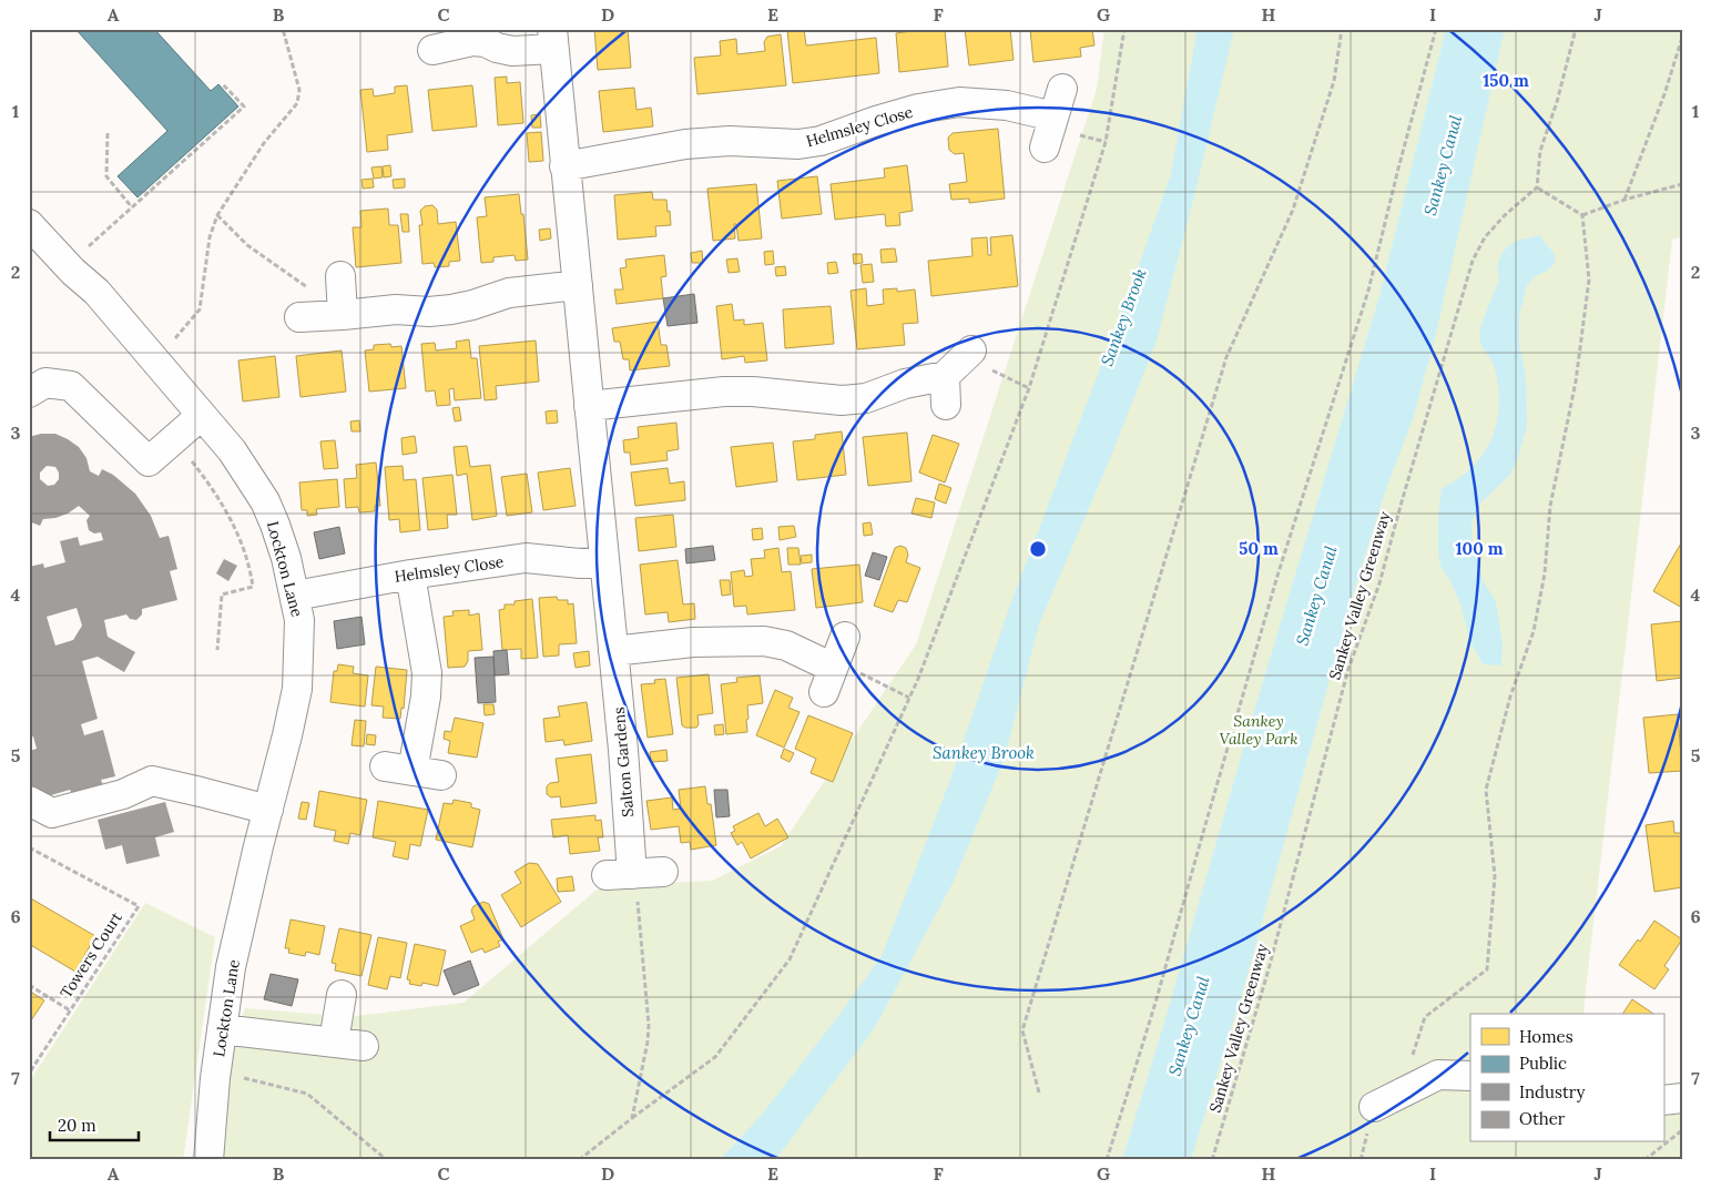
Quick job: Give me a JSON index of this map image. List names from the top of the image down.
{
  "streets": {
    "street": ["Helmsley Close", "Lockton Lane", "Salton Gardens"],
    "path": ["Sankey Valley Greenway", "Towers Court"]
  },
  "crossings": [
    ["Helmsley Close", "Lockton Lane"]
  ],
  "water": ["Sankey Canal", "Sankey Brook"],
  "parks": ["Sankey Valley Park"],
  "legend": [
    "Homes",
    "Public",
    "Industry",
    "Other"
  ],
  "scale_bar": "20 m",
  "grid": {
    "columns": [
      "A",
      "B",
      "C",
      "D",
      "E",
      "F",
      "G",
      "H",
      "I",
      "J"
    ],
    "rows": [
      "1",
      "2",
      "3",
      "4",
      "5",
      "6",
      "7"
    ]
  },
  "rings": ["150 m", "50 m", "100 m"]
}
